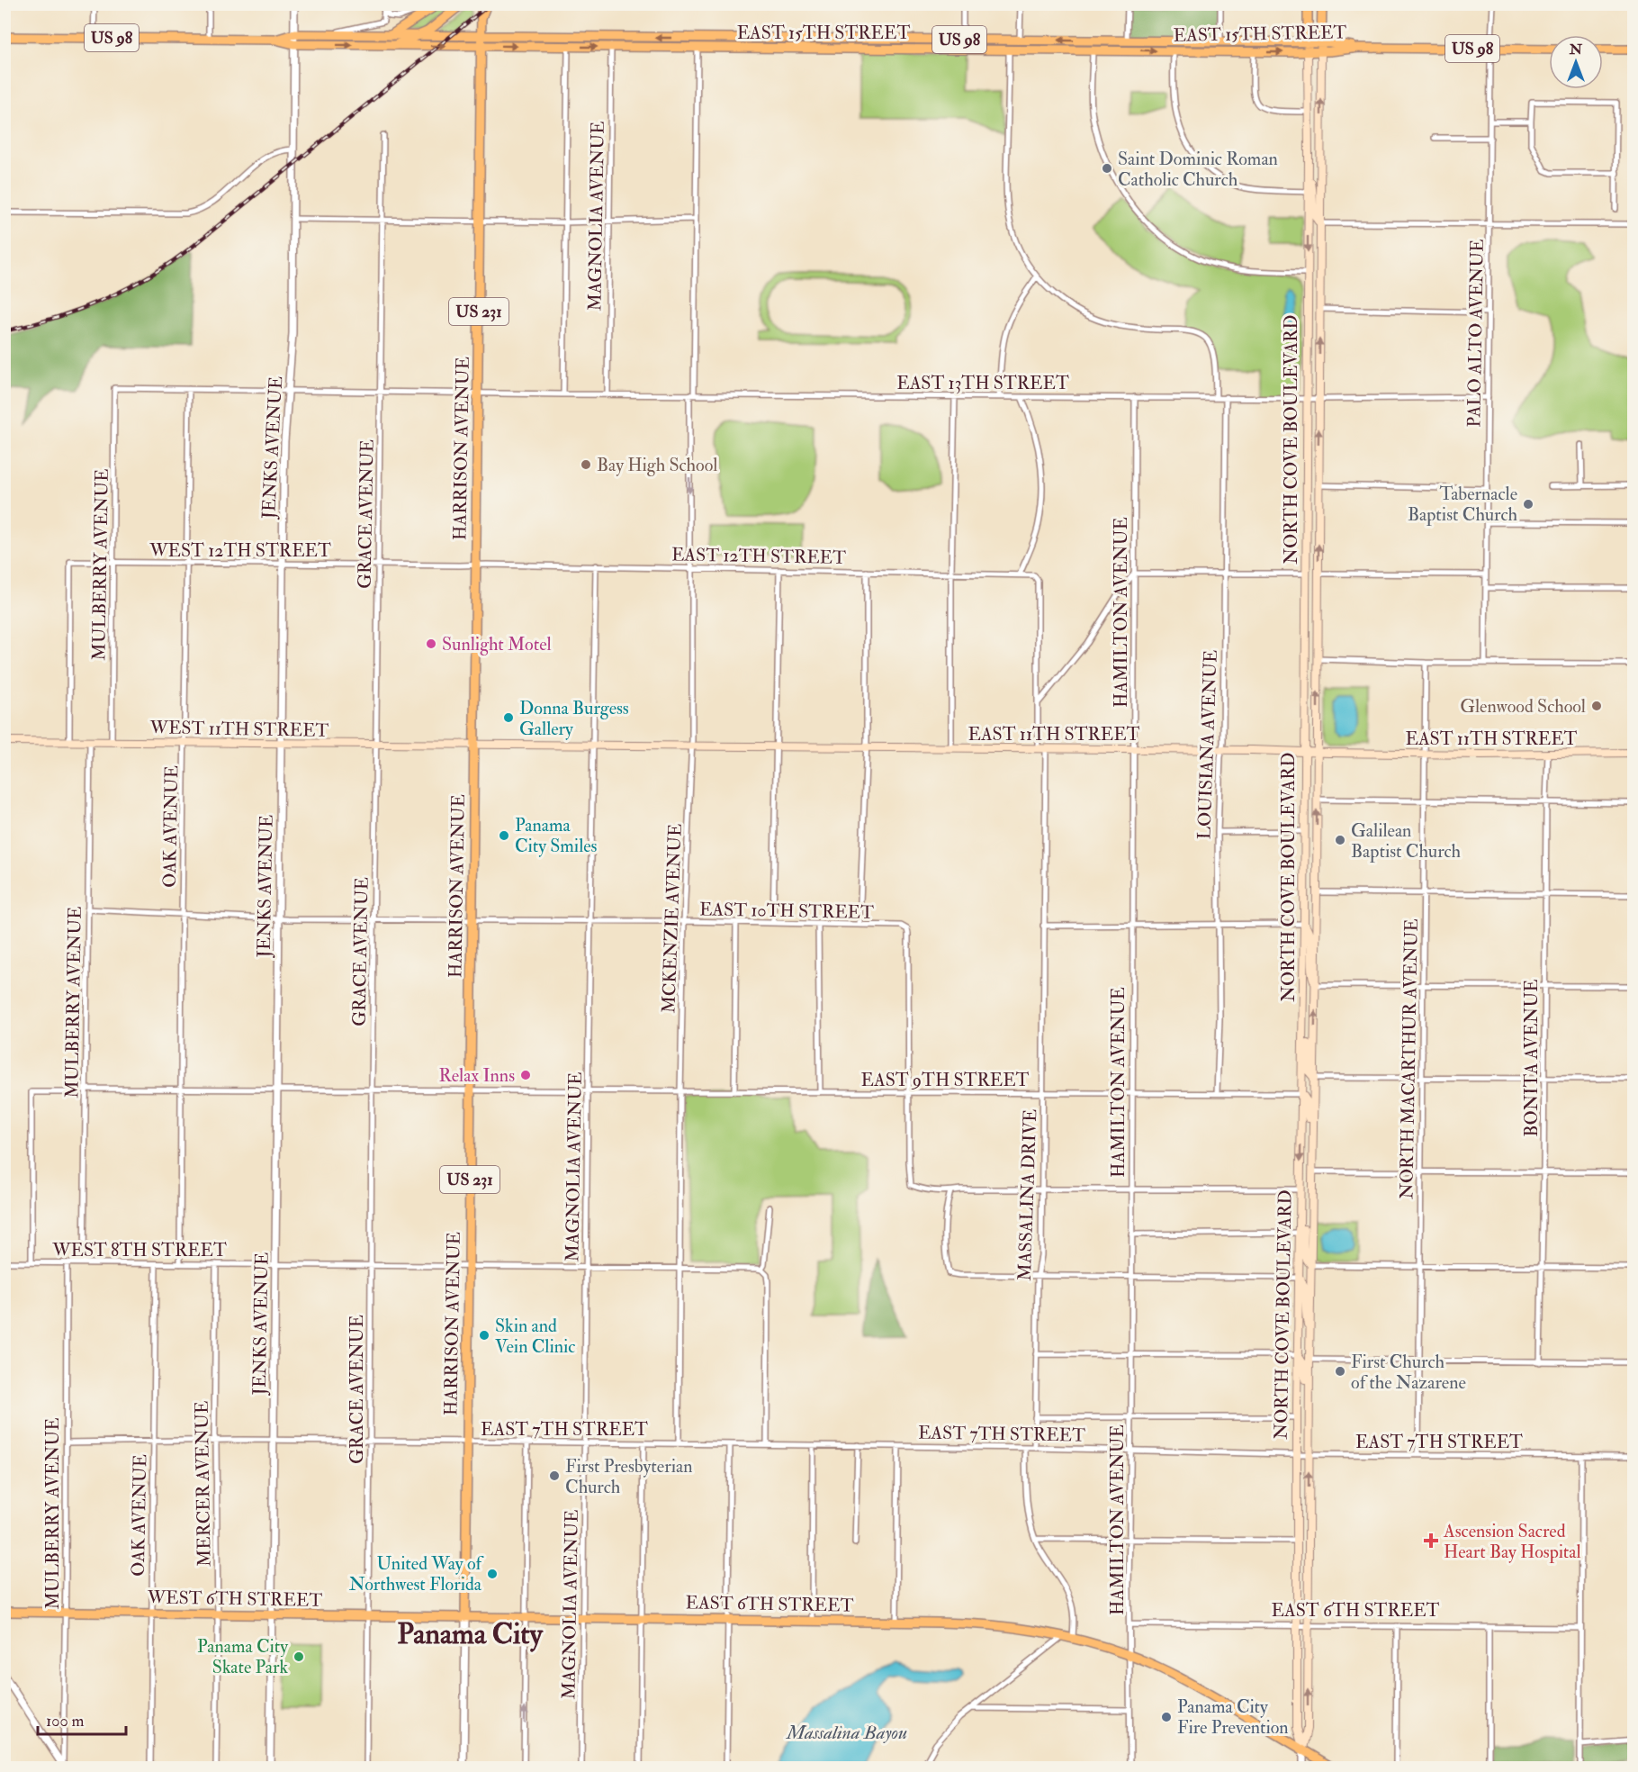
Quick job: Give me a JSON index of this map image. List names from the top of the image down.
{
  "streets": {
    "main road": [
      "EAST 15TH STREET",
      "US 98",
      "US 231",
      "NORTH COVE BOULEVARD",
      "HARRISON AVENUE",
      "WEST 11TH STREET",
      "EAST 11TH STREET",
      "WEST 6TH STREET",
      "EAST 6TH STREET"
    ],
    "street": [
      "MAGNOLIA AVENUE",
      "PALO ALTO AVENUE",
      "EAST 13TH STREET",
      "JENKS AVENUE",
      "GRACE AVENUE",
      "WEST 12TH STREET",
      "EAST 12TH STREET",
      "MULBERRY AVENUE",
      "HAMILTON AVENUE",
      "LOUISIANA AVENUE",
      "OAK AVENUE",
      "EAST 10TH STREET",
      "MCKENZIE AVENUE",
      "BONITA AVENUE",
      "NORTH MACARTHUR AVENUE",
      "EAST 9TH STREET",
      "MASSALINA DRIVE",
      "WEST 8TH STREET",
      "EAST 7TH STREET",
      "MERCER AVENUE"
    ]
  },
  "crossings": [
    ["EAST 15TH STREET", "US 98"],
    ["EAST 15TH STREET", "MAGNOLIA AVENUE"],
    ["EAST 15TH STREET", "PALO ALTO AVENUE"],
    ["EAST 15TH STREET", "NORTH COVE BOULEVARD"],
    ["EAST 15TH STREET", "HARRISON AVENUE"],
    ["EAST 15TH STREET", "MCKENZIE AVENUE"],
    ["US 98", "JENKS AVENUE"],
    ["US 98", "HARRISON AVENUE"],
    ["MAGNOLIA AVENUE", "EAST 13TH STREET"],
    ["MAGNOLIA AVENUE", "EAST 12TH STREET"],
    ["MAGNOLIA AVENUE", "EAST 11TH STREET"],
    ["MAGNOLIA AVENUE", "EAST 10TH STREET"],
    ["MAGNOLIA AVENUE", "EAST 9TH STREET"],
    ["MAGNOLIA AVENUE", "WEST 8TH STREET"],
    ["MAGNOLIA AVENUE", "EAST 7TH STREET"],
    ["MAGNOLIA AVENUE", "EAST 6TH STREET"],
    ["PALO ALTO AVENUE", "EAST 13TH STREET"],
    ["EAST 13TH STREET", "NORTH COVE BOULEVARD"],
    ["EAST 13TH STREET", "JENKS AVENUE"],
    ["EAST 13TH STREET", "HARRISON AVENUE"],
    ["EAST 13TH STREET", "GRACE AVENUE"],
    ["EAST 13TH STREET", "MULBERRY AVENUE"],
    ["EAST 13TH STREET", "HAMILTON AVENUE"],
    ["EAST 13TH STREET", "LOUISIANA AVENUE"],
    ["EAST 13TH STREET", "OAK AVENUE"],
    ["EAST 13TH STREET", "MCKENZIE AVENUE"],
    ["NORTH COVE BOULEVARD", "EAST 11TH STREET"],
    ["NORTH COVE BOULEVARD", "EAST 9TH STREET"],
    ["NORTH COVE BOULEVARD", "EAST 7TH STREET"],
    ["NORTH COVE BOULEVARD", "EAST 6TH STREET"],
    ["JENKS AVENUE", "WEST 12TH STREET"],
    ["JENKS AVENUE", "WEST 11TH STREET"],
    ["JENKS AVENUE", "EAST 10TH STREET"],
    ["JENKS AVENUE", "EAST 9TH STREET"],
    ["JENKS AVENUE", "WEST 8TH STREET"],
    ["JENKS AVENUE", "EAST 7TH STREET"],
    ["JENKS AVENUE", "WEST 6TH STREET"],
    ["HARRISON AVENUE", "WEST 12TH STREET"],
    ["HARRISON AVENUE", "EAST 12TH STREET"],
    ["HARRISON AVENUE", "WEST 11TH STREET"],
    ["HARRISON AVENUE", "EAST 11TH STREET"],
    ["HARRISON AVENUE", "EAST 10TH STREET"],
    ["HARRISON AVENUE", "EAST 9TH STREET"],
    ["HARRISON AVENUE", "WEST 8TH STREET"],
    ["HARRISON AVENUE", "EAST 7TH STREET"],
    ["HARRISON AVENUE", "WEST 6TH STREET"],
    ["HARRISON AVENUE", "EAST 6TH STREET"],
    ["GRACE AVENUE", "WEST 12TH STREET"],
    ["GRACE AVENUE", "WEST 11TH STREET"],
    ["GRACE AVENUE", "EAST 10TH STREET"],
    ["GRACE AVENUE", "EAST 9TH STREET"],
    ["GRACE AVENUE", "WEST 8TH STREET"],
    ["GRACE AVENUE", "EAST 7TH STREET"],
    ["GRACE AVENUE", "WEST 6TH STREET"],
    ["WEST 12TH STREET", "EAST 12TH STREET"],
    ["WEST 12TH STREET", "MULBERRY AVENUE"],
    ["WEST 12TH STREET", "WEST 11TH STREET"],
    ["WEST 12TH STREET", "OAK AVENUE"],
    ["EAST 12TH STREET", "MCKENZIE AVENUE"],
    ["MULBERRY AVENUE", "WEST 11TH STREET"],
    ["MULBERRY AVENUE", "EAST 10TH STREET"],
    ["MULBERRY AVENUE", "EAST 9TH STREET"],
    ["MULBERRY AVENUE", "WEST 8TH STREET"],
    ["MULBERRY AVENUE", "EAST 7TH STREET"],
    ["MULBERRY AVENUE", "WEST 6TH STREET"],
    ["HAMILTON AVENUE", "EAST 11TH STREET"],
    ["HAMILTON AVENUE", "EAST 9TH STREET"],
    ["HAMILTON AVENUE", "EAST 7TH STREET"],
    ["HAMILTON AVENUE", "EAST 6TH STREET"],
    ["WEST 11TH STREET", "EAST 11TH STREET"],
    ["WEST 11TH STREET", "OAK AVENUE"],
    ["EAST 11TH STREET", "LOUISIANA AVENUE"],
    ["EAST 11TH STREET", "MCKENZIE AVENUE"],
    ["EAST 11TH STREET", "BONITA AVENUE"],
    ["EAST 11TH STREET", "NORTH MACARTHUR AVENUE"],
    ["EAST 11TH STREET", "MASSALINA DRIVE"],
    ["LOUISIANA AVENUE", "EAST 9TH STREET"],
    ["OAK AVENUE", "EAST 10TH STREET"],
    ["OAK AVENUE", "EAST 9TH STREET"],
    ["OAK AVENUE", "WEST 8TH STREET"],
    ["OAK AVENUE", "EAST 7TH STREET"],
    ["OAK AVENUE", "WEST 6TH STREET"],
    ["EAST 10TH STREET", "MCKENZIE AVENUE"],
    ["EAST 10TH STREET", "EAST 9TH STREET"],
    ["MCKENZIE AVENUE", "EAST 9TH STREET"],
    ["MCKENZIE AVENUE", "WEST 8TH STREET"],
    ["MCKENZIE AVENUE", "EAST 7TH STREET"],
    ["NORTH MACARTHUR AVENUE", "EAST 7TH STREET"],
    ["EAST 9TH STREET", "MASSALINA DRIVE"],
    ["EAST 9TH STREET", "WEST 8TH STREET"],
    ["MASSALINA DRIVE", "EAST 7TH STREET"],
    ["WEST 8TH STREET", "MERCER AVENUE"],
    ["EAST 7TH STREET", "MERCER AVENUE"],
    ["MERCER AVENUE", "WEST 6TH STREET"],
    ["WEST 6TH STREET", "EAST 6TH STREET"]
  ],
  "districts": ["Panama City"],
  "water": ["Massalina Bayou"],
  "places": {
    "other": [
      "Saint Dominic Roman Catholic Church",
      "Bay High School",
      "Tabernacle Baptist Church",
      "Sunlight Motel",
      "Glenwood School",
      "Donna Burgess Gallery",
      "Panama City Smiles",
      "Galilean Baptist Church",
      "Relax Inns",
      "Skin and Vein Clinic",
      "First Church of the Nazarene",
      "First Presbyterian Church",
      "United Way of Northwest Florida",
      "Panama City Skate Park",
      "Panama City Fire Prevention"
    ],
    "health": ["Ascension Sacred Heart Bay Hospital"]
  },
  "scale_bar": "100 m",
  "north": "top"
}
